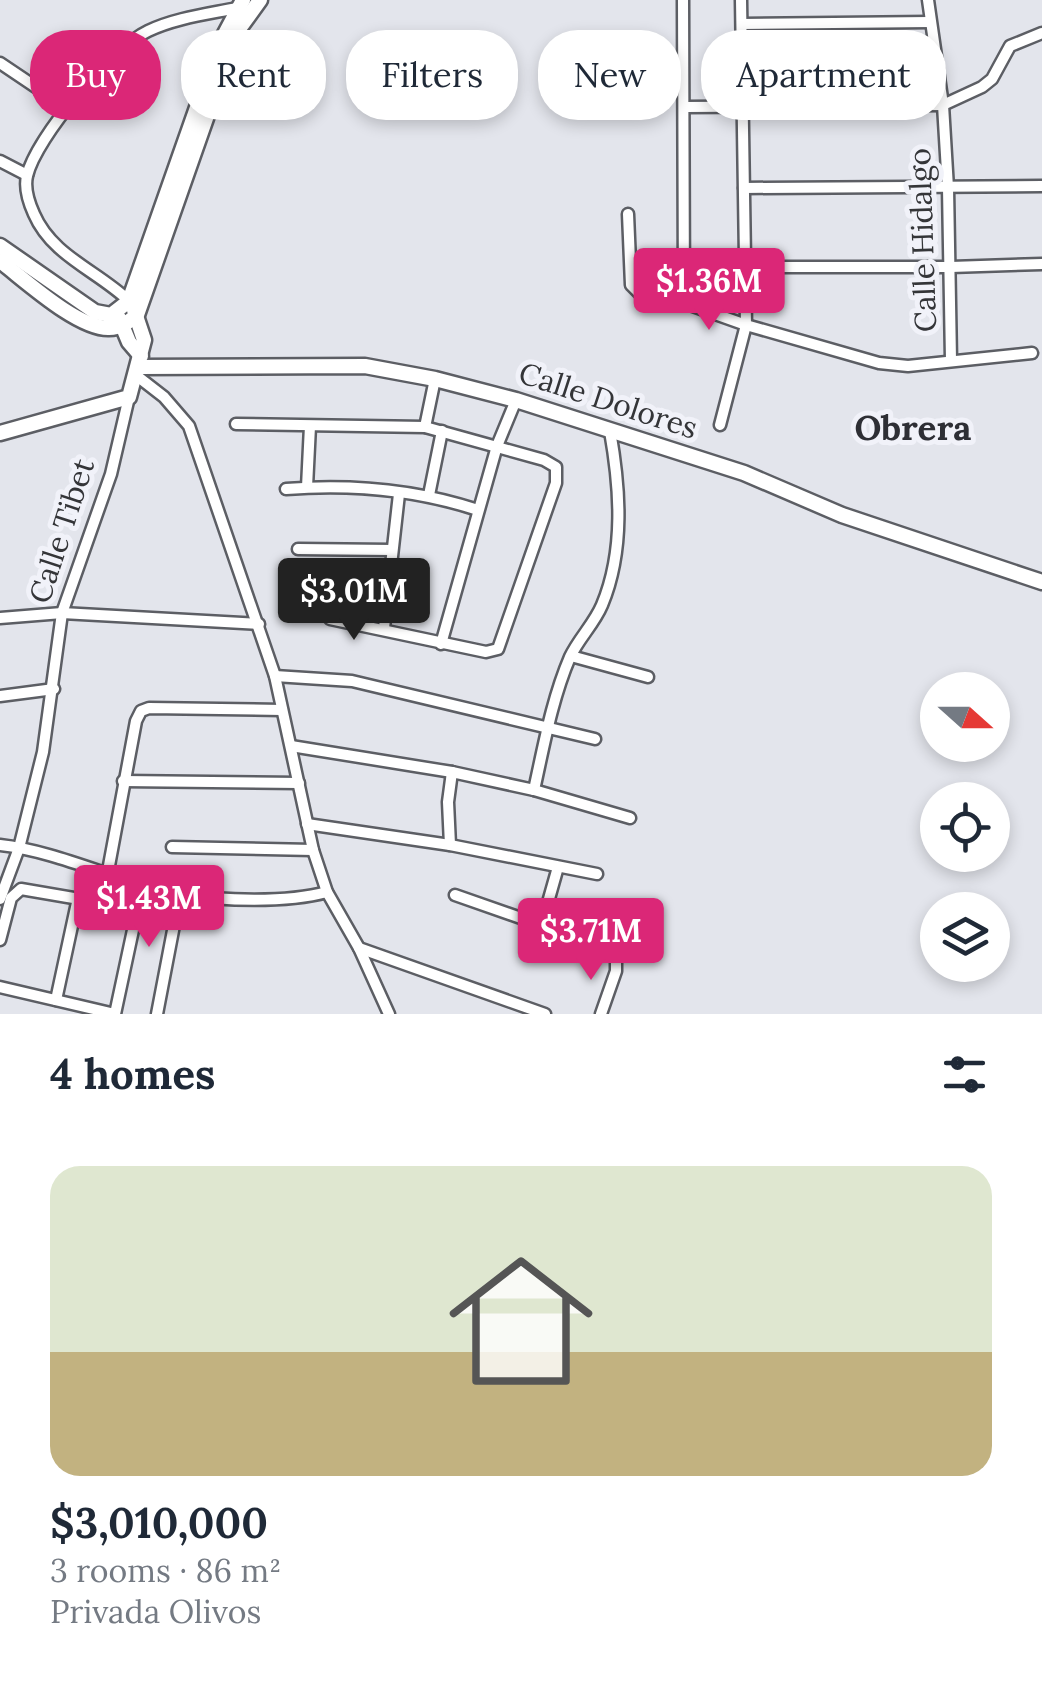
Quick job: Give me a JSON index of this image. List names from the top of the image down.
{
  "streets": {
    "street": ["Calle Hidalgo", "Calle Dolores", "Calle Tibet"]
  },
  "crossings": [
    ["Calle Dolores", "Calle Tibet"]
  ],
  "districts": ["Obrera"],
  "north": "right",
  "page": {
    "chip": [
      "Buy",
      "Rent",
      "Filters",
      "New",
      "Apartment"
    ],
    "price": [
      "$1.36M",
      "$3.01M",
      "$1.43M",
      "$3.71M"
    ],
    "heading": "4 homes",
    "list": [
      {
        "name": "$3,010,000",
        "note": "3 rooms · 86 m² · Privada Olivos"
      }
    ]
  }
}
